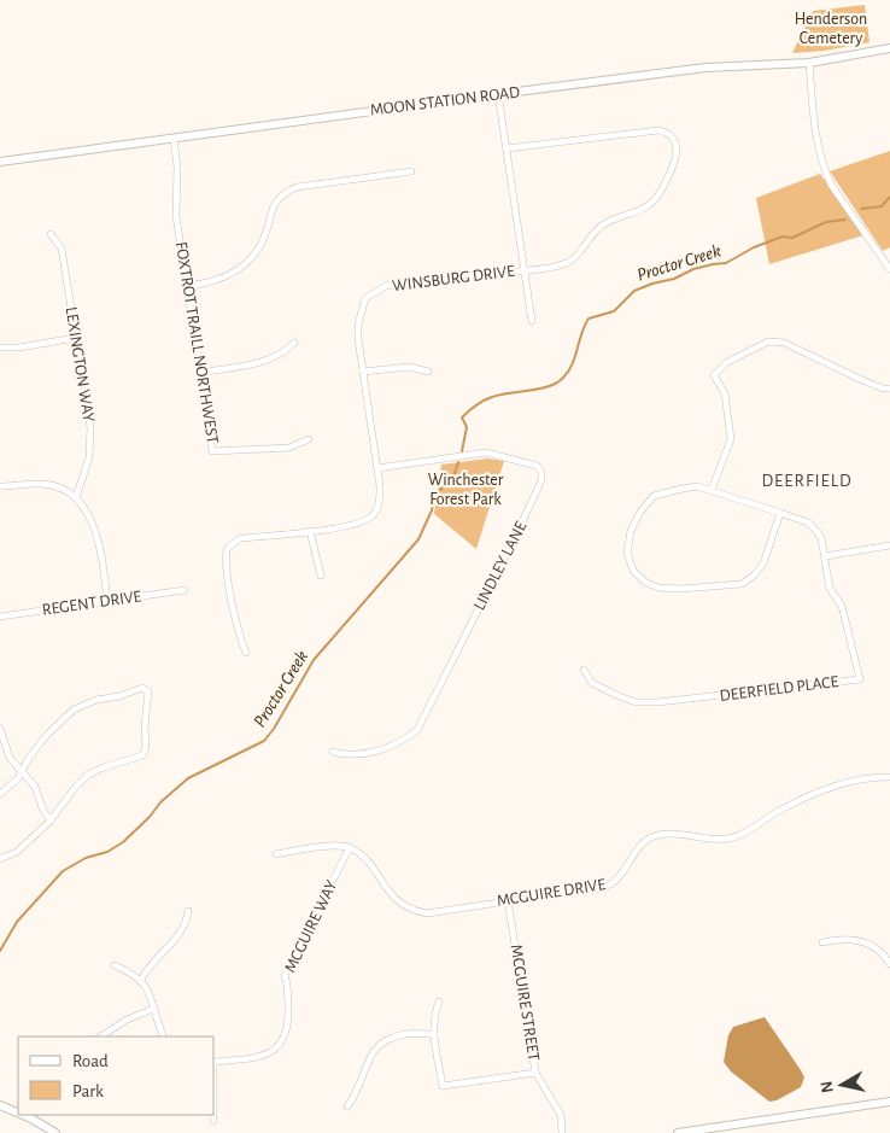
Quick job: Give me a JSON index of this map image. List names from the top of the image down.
{
  "streets": {
    "street": [
      "MOON STATION ROAD",
      "WINSBURG DRIVE",
      "FOXTROT TRAILL NORTHWEST",
      "LEXINGTON WAY",
      "LINDLEY LANE",
      "REGENT DRIVE",
      "DEERFIELD PLACE",
      "MCGUIRE DRIVE",
      "MCGUIRE WAY",
      "MCGUIRE STREET"
    ]
  },
  "crossings": [
    ["MOON STATION ROAD", "FOXTROT TRAILL NORTHWEST"],
    ["WINSBURG DRIVE", "LINDLEY LANE"],
    ["MCGUIRE DRIVE", "MCGUIRE WAY"],
    ["MCGUIRE DRIVE", "MCGUIRE STREET"]
  ],
  "districts": ["DEERFIELD"],
  "water": ["Proctor Creek"],
  "parks": ["Henderson Cemetery", "Winchester Forest Park"],
  "legend": ["Road", "Park"],
  "north": "left"
}
